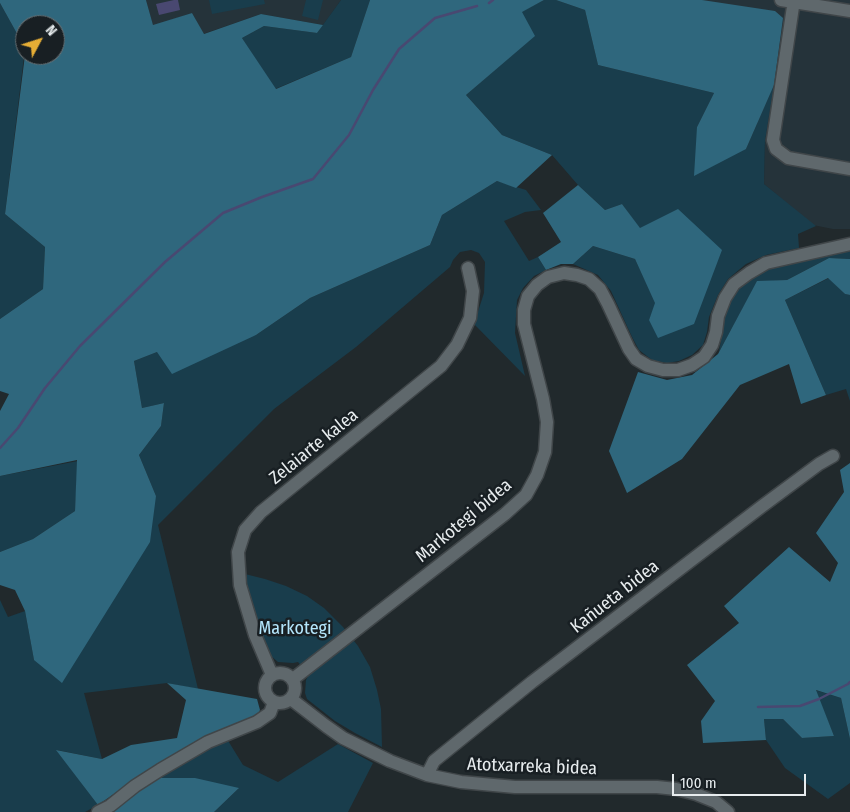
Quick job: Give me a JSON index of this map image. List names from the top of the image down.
{
  "streets": {
    "street": [
      "Zelaiarte kalea",
      "Markotegi bidea",
      "Kañueta bidea",
      "Atotxarreka bidea"
    ]
  },
  "crossings": [
    ["Zelaiarte kalea", "Markotegi bidea"],
    ["Zelaiarte kalea", "Atotxarreka bidea"],
    ["Markotegi bidea", "Atotxarreka bidea"],
    ["Kañueta bidea", "Atotxarreka bidea"]
  ],
  "parks": ["Markotegi"],
  "scale_bar": "100 m",
  "north": "top right"
}
